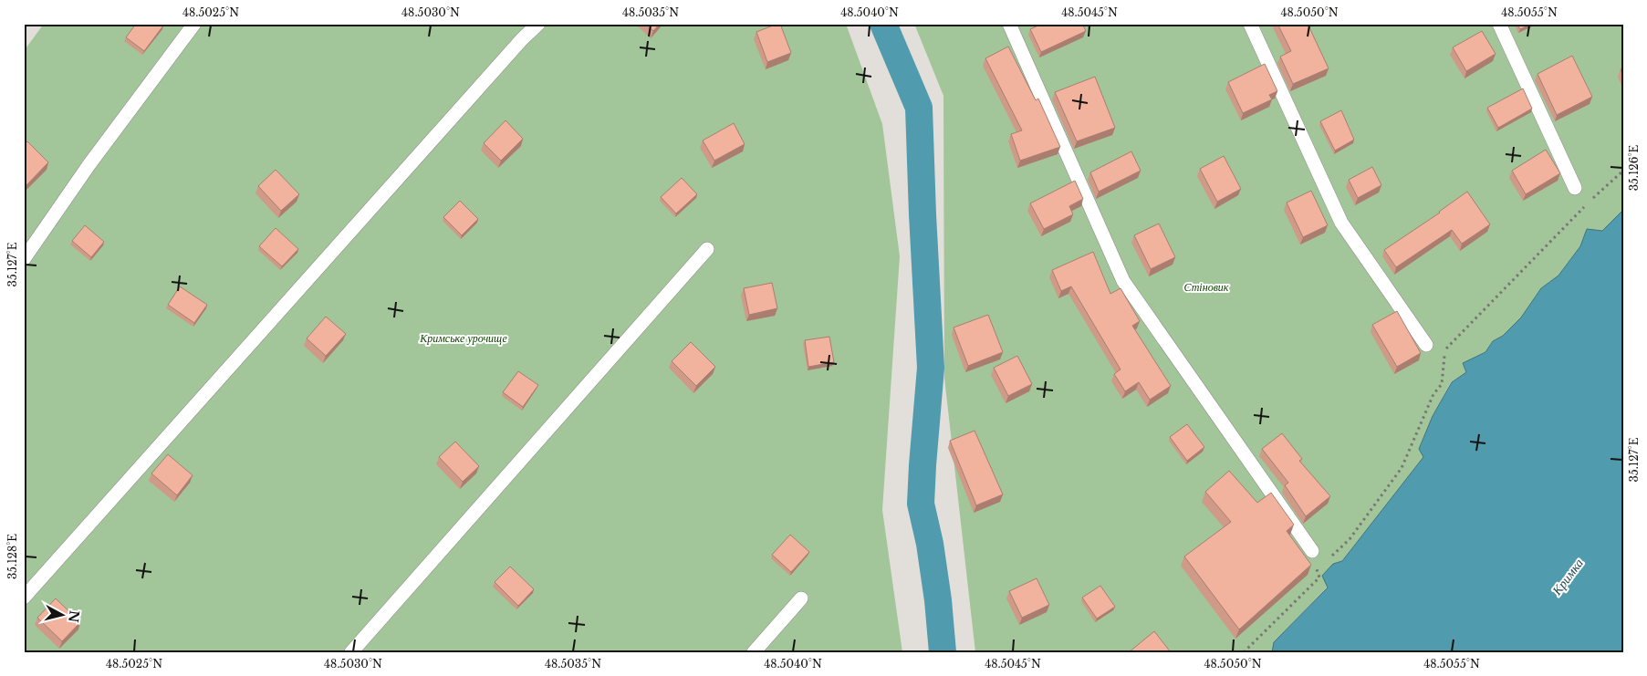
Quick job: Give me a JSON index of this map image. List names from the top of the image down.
{
  "water": ["Кримка"],
  "parks": ["Стіновик", "Кримське урочище"],
  "north": "right",
  "coordinates": [
    "48.5025°N",
    "48.5030°N",
    "48.5035°N",
    "48.5040°N",
    "48.5045°N",
    "48.5050°N",
    "48.5055°N",
    "35.126°E",
    "35.127°E",
    "35.128°E"
  ]
}
